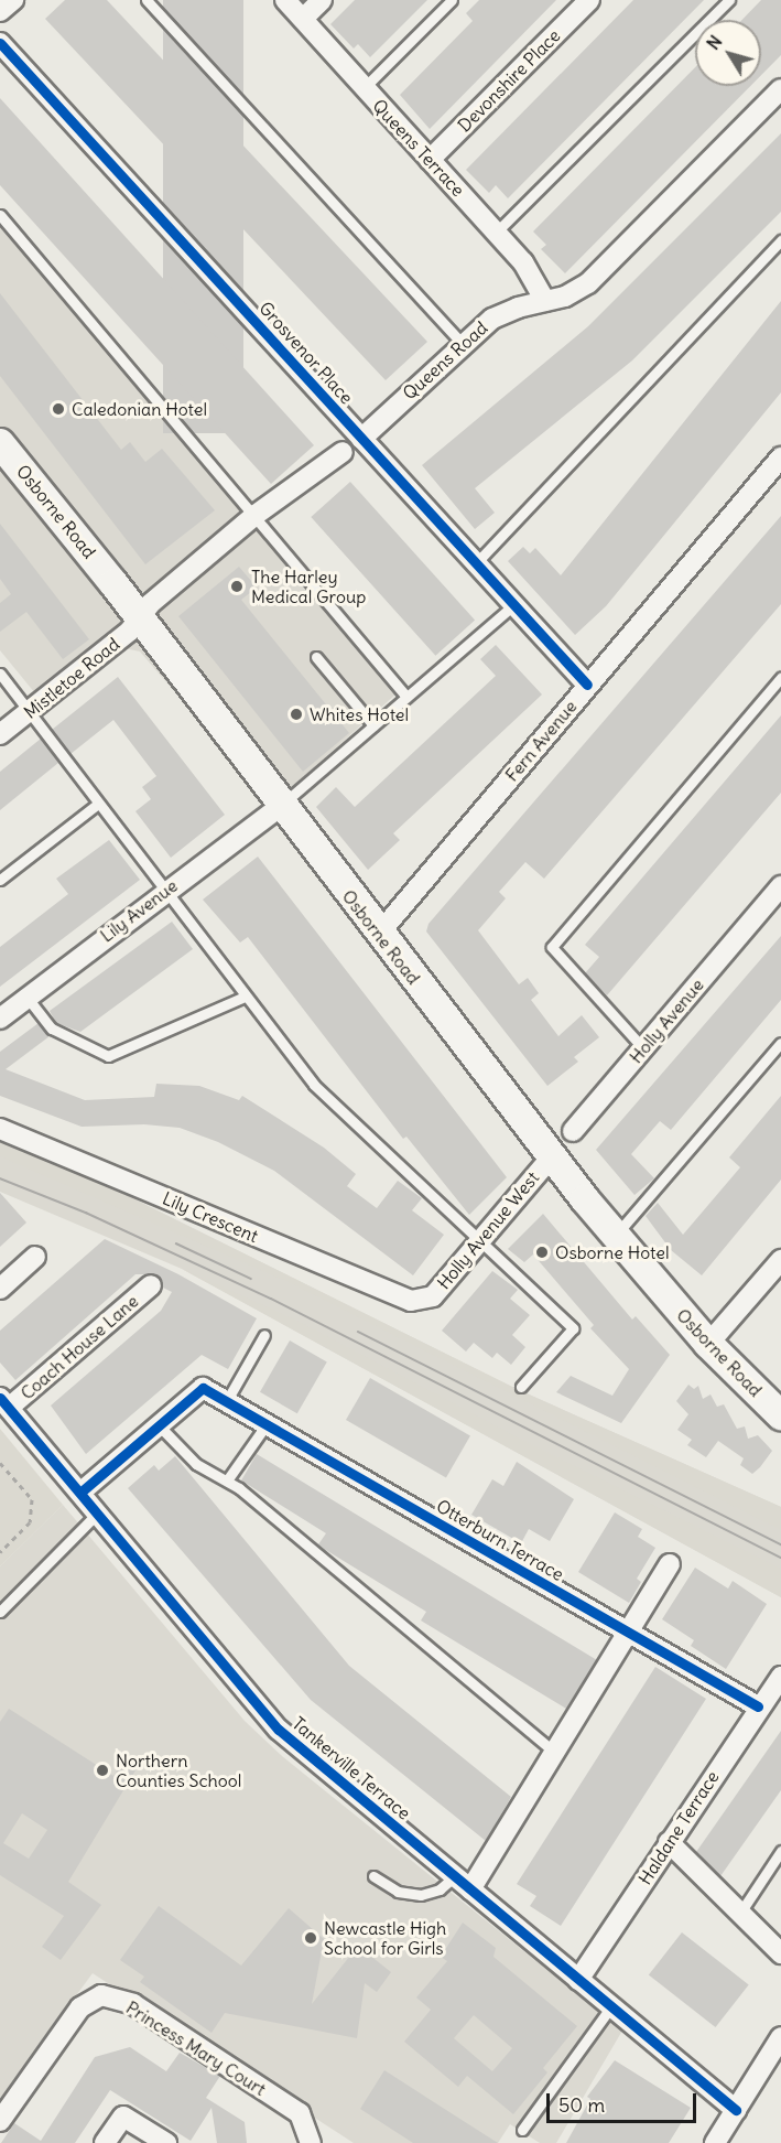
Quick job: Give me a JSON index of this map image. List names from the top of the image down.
{
  "streets": {
    "main road": ["Osborne Road"],
    "street": [
      "Devonshire Place",
      "Queens Terrace",
      "Grosvenor Place",
      "Queens Road",
      "Mistletoe Road",
      "Fern Avenue",
      "Lily Avenue",
      "Holly Avenue",
      "Lily Crescent",
      "Holly Avenue West",
      "Coach House Lane",
      "Otterburn Terrace",
      "Tankerville Terrace",
      "Haldane Terrace",
      "Princess Mary Court"
    ]
  },
  "crossings": [
    ["Devonshire Place", "Queens Terrace"],
    ["Queens Terrace", "Queens Road"],
    ["Grosvenor Place", "Queens Road"],
    ["Grosvenor Place", "Fern Avenue"],
    ["Osborne Road", "Mistletoe Road"],
    ["Osborne Road", "Fern Avenue"],
    ["Osborne Road", "Lily Avenue"],
    ["Osborne Road", "Holly Avenue West"],
    ["Lily Crescent", "Holly Avenue West"],
    ["Coach House Lane", "Tankerville Terrace"],
    ["Otterburn Terrace", "Haldane Terrace"],
    ["Tankerville Terrace", "Haldane Terrace"]
  ],
  "places": [
    "Caledonian Hotel",
    "The Harley Medical Group",
    "Whites Hotel",
    "Osborne Hotel",
    "Northern Counties School",
    "Newcastle High School for Girls"
  ],
  "scale_bar": "50 m",
  "north": "top left"
}
